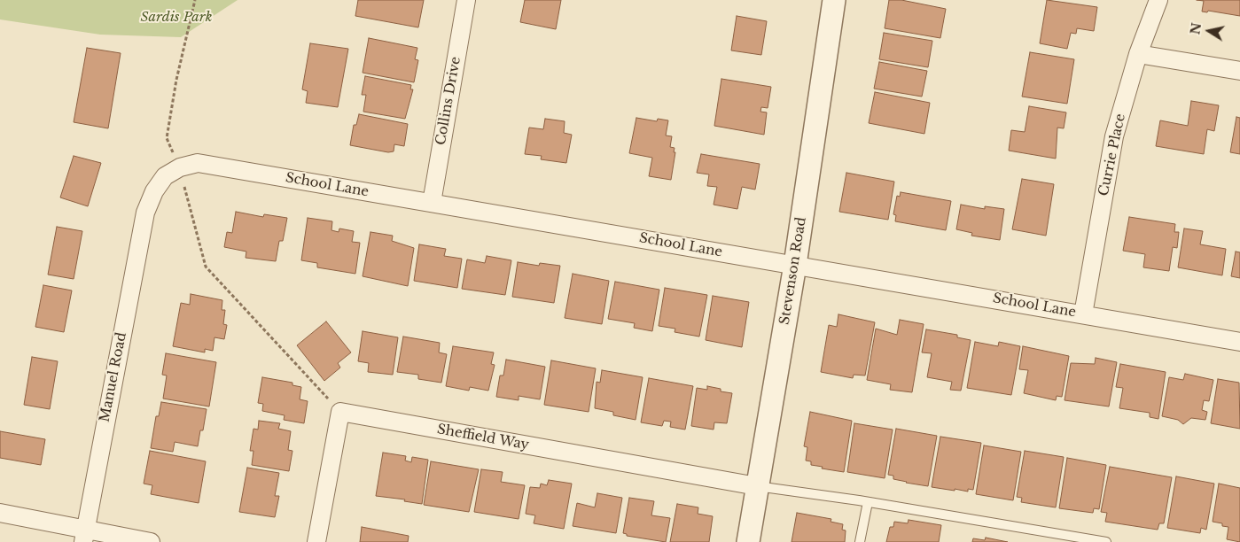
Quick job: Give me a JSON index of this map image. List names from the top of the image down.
{
  "streets": {
    "street": [
      "Collins Drive",
      "Currie Place",
      "School Lane",
      "Stevenson Road",
      "Manuel Road",
      "Sheffield Way"
    ]
  },
  "crossings": [
    ["Collins Drive", "School Lane"],
    ["Currie Place", "School Lane"],
    ["School Lane", "Stevenson Road"],
    ["School Lane", "Manuel Road"],
    ["Stevenson Road", "Sheffield Way"]
  ],
  "parks": ["Sardis Park"],
  "north": "left"
}
